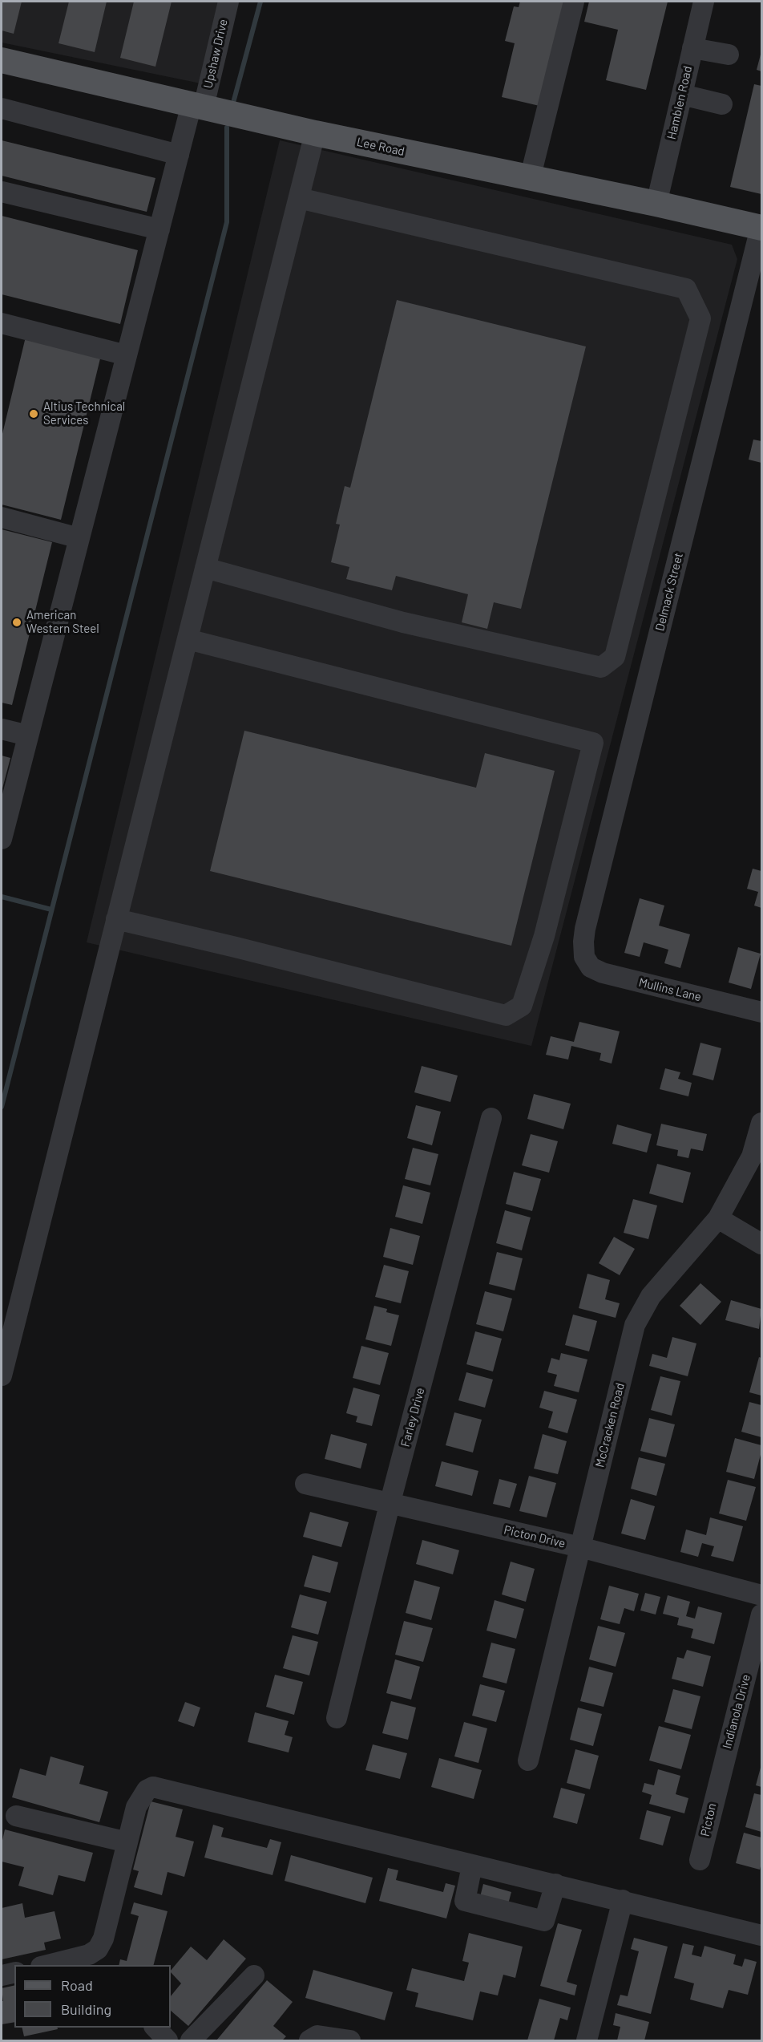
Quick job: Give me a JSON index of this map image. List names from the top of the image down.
{
  "streets": {
    "main road": ["Lee Road"],
    "street": [
      "Upshaw Drive",
      "Hamblen Road",
      "Delmack Street",
      "Mullins Lane",
      "Farley Drive",
      "McCracken Road",
      "Picton Drive",
      "Indianola Drive",
      "Picton"
    ]
  },
  "crossings": [
    ["Upshaw Drive", "Lee Road"],
    ["Hamblen Road", "Lee Road"],
    ["Lee Road", "Delmack Street"],
    ["Delmack Street", "Mullins Lane"],
    ["Farley Drive", "Picton Drive"],
    ["McCracken Road", "Picton Drive"],
    ["Indianola Drive", "Picton"]
  ],
  "places": ["Altius Technical Services", "American Western Steel"],
  "legend": ["Road", "Building"]
}
